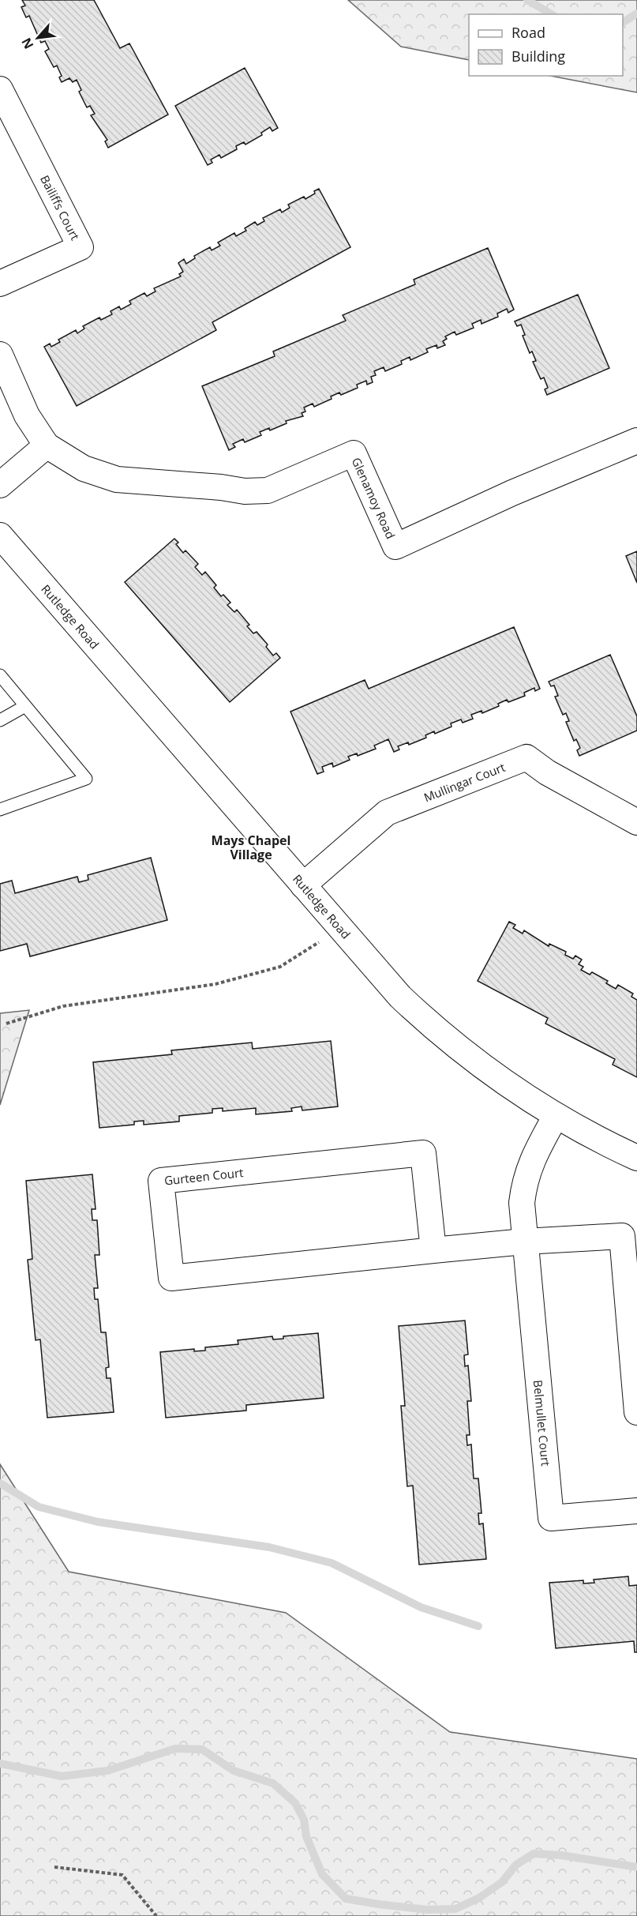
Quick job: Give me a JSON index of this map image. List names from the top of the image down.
{
  "streets": {
    "street": [
      "Bailiffs Court",
      "Glenamoy Road",
      "Rutledge Road",
      "Mullingar Court",
      "Gurteen Court",
      "Belmullet Court"
    ]
  },
  "crossings": [
    ["Rutledge Road", "Mullingar Court"],
    ["Rutledge Road", "Belmullet Court"],
    ["Gurteen Court", "Belmullet Court"]
  ],
  "districts": ["Mays Chapel Village"],
  "legend": ["Road", "Building"],
  "north": "bottom left"
}
